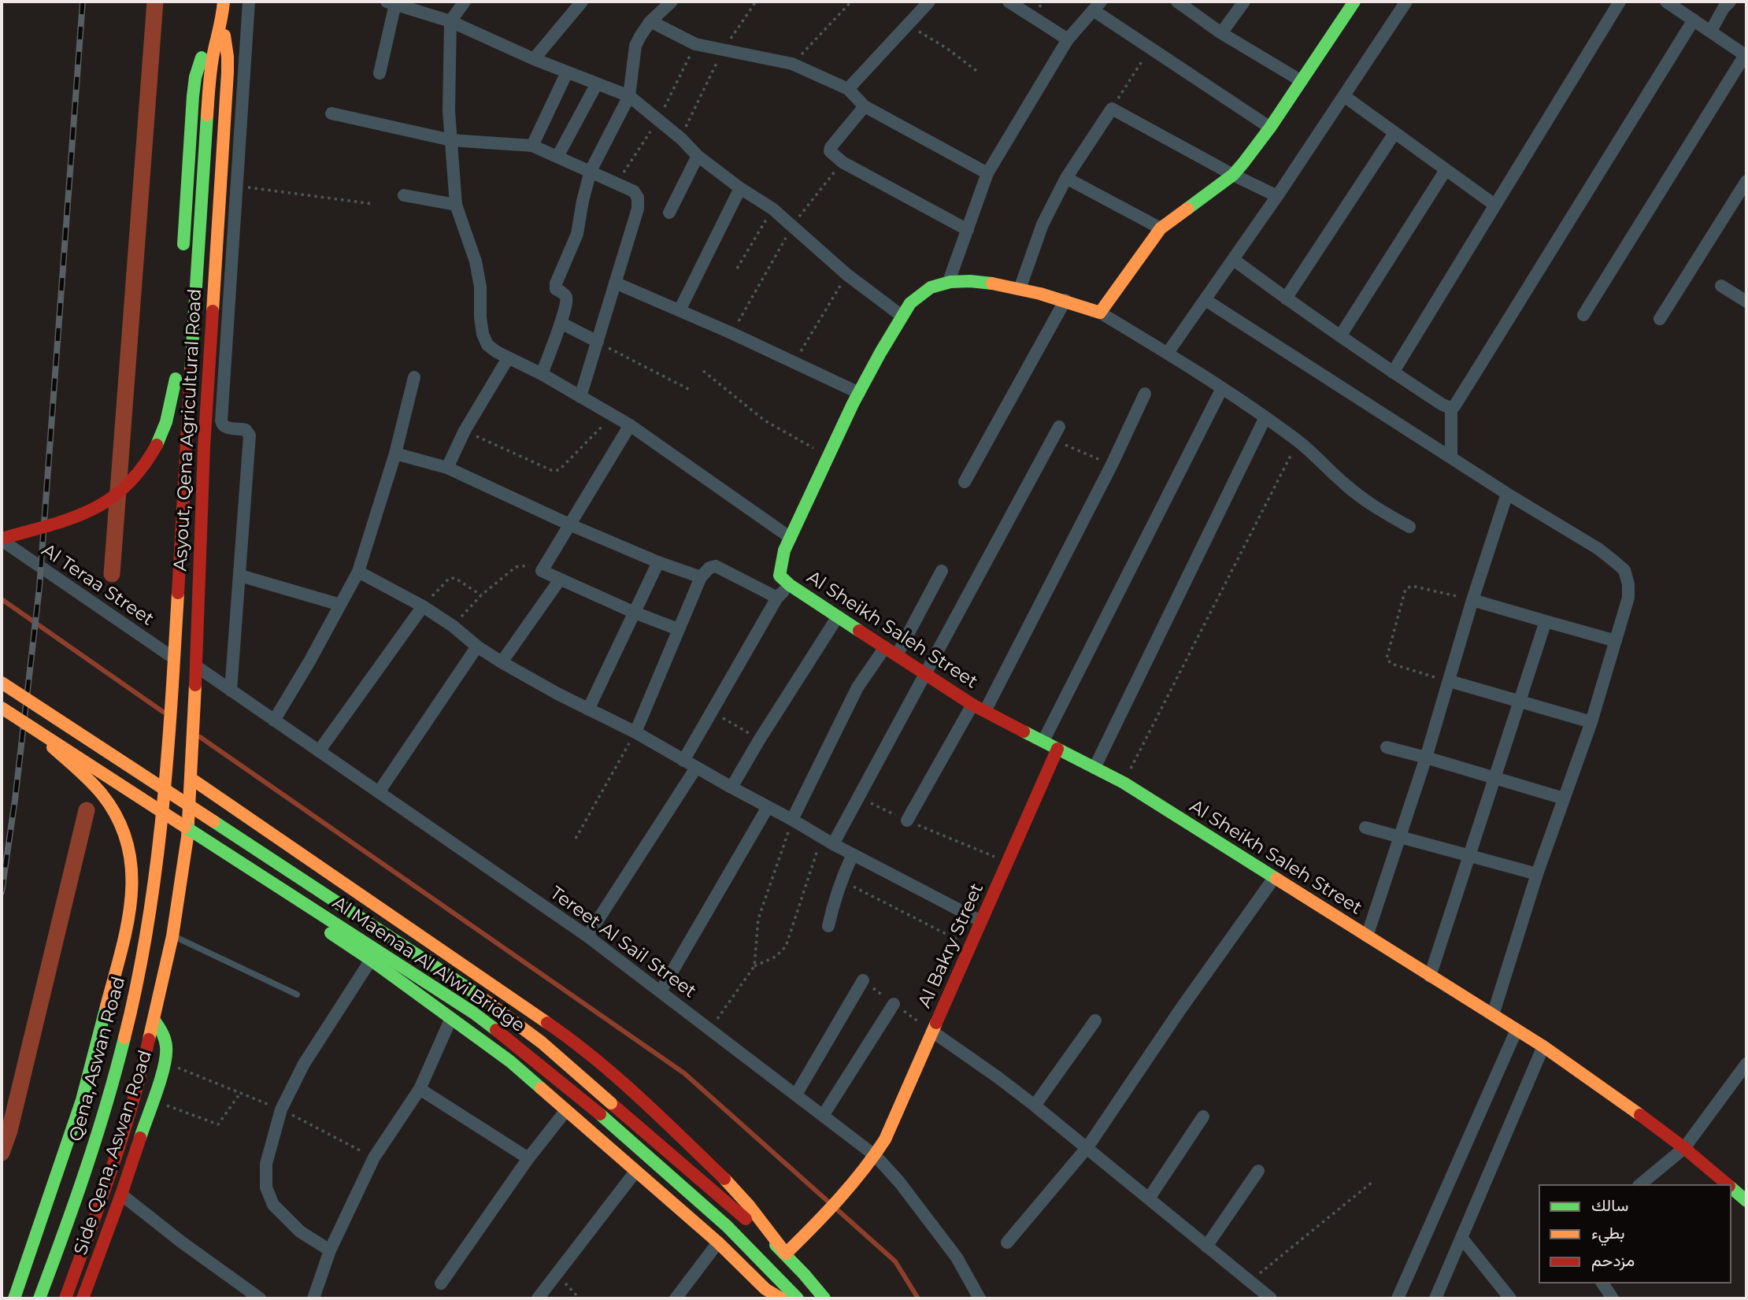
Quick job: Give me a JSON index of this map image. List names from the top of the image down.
{
  "streets": {
    "main road": [
      "Asyout, Qena Agricultural Road",
      "Al Sheikh Saleh Street",
      "Al Bakry Street",
      "Al Maenaa Al Alwi Bridge",
      "Qena, Aswan Road",
      "Side Qena, Aswan Road"
    ],
    "street": ["Al Teraa Street", "Tereet Al Sail Street"]
  },
  "crossings": [
    ["Asyout, Qena Agricultural Road", "Al Teraa Street"],
    ["Asyout, Qena Agricultural Road", "Tereet Al Sail Street"],
    ["Asyout, Qena Agricultural Road", "Qena, Aswan Road"],
    ["Al Sheikh Saleh Street", "Al Bakry Street"],
    ["Tereet Al Sail Street", "Al Bakry Street"],
    ["Al Bakry Street", "Al Maenaa Al Alwi Bridge"]
  ],
  "legend": ["سالك", "بطيء", "مزدحم"]
}
